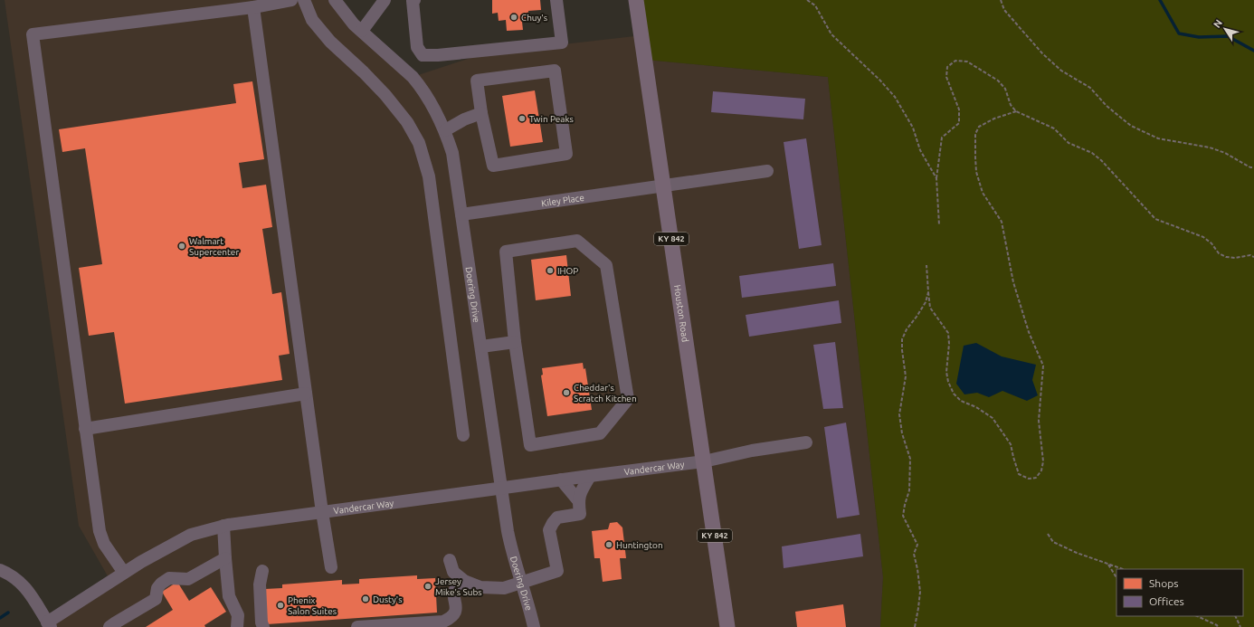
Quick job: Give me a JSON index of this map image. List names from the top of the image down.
{
  "streets": {
    "main road": ["KY 842", "Houston Road"],
    "street": ["Kiley Place", "Doering Drive", "Vandercar Way"]
  },
  "crossings": [
    ["Kiley Place", "Doering Drive"],
    ["Kiley Place", "Houston Road"],
    ["Doering Drive", "Vandercar Way"],
    ["Houston Road", "Vandercar Way"]
  ],
  "places": [
    "Chuy's",
    "Twin Peaks",
    "Walmart Supercenter",
    "IHOP",
    "Cheddar's Scratch Kitchen",
    "Huntington",
    "Jersey Mike's Subs",
    "Dusty's",
    "Phenix Salon Suites"
  ],
  "legend": ["Shops", "Offices"],
  "north": "top left"
}
